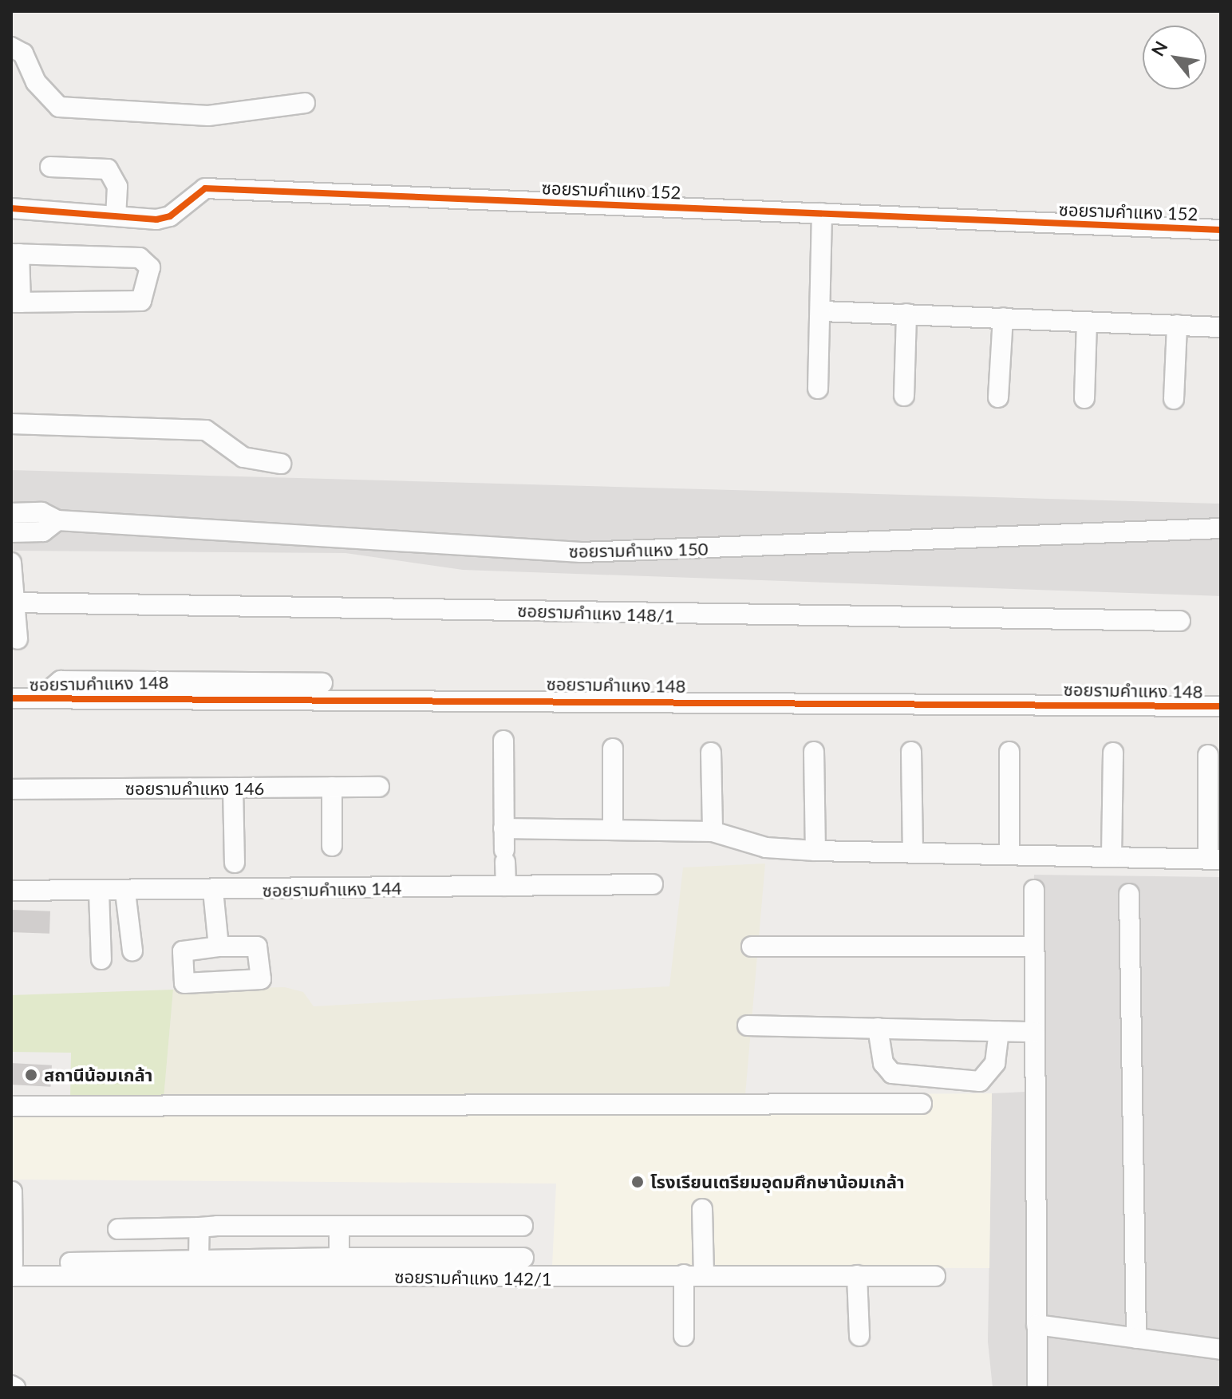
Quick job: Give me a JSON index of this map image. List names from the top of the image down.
{
  "streets": {
    "street": [
      "ซอยรามคำแหง 152",
      "ซอยรามคำแหง 150",
      "ซอยรามคำแหง 148/1",
      "ซอยรามคำแหง 148",
      "ซอยรามคำแหง 146",
      "ซอยรามคำแหง 144",
      "ซอยรามคำแหง 142/1"
    ]
  },
  "places": ["สถานีน้อมเกล้า", "โรงเรียนเตรียมอุดมศึกษาน้อมเกล้า"],
  "north": "top left"
}
